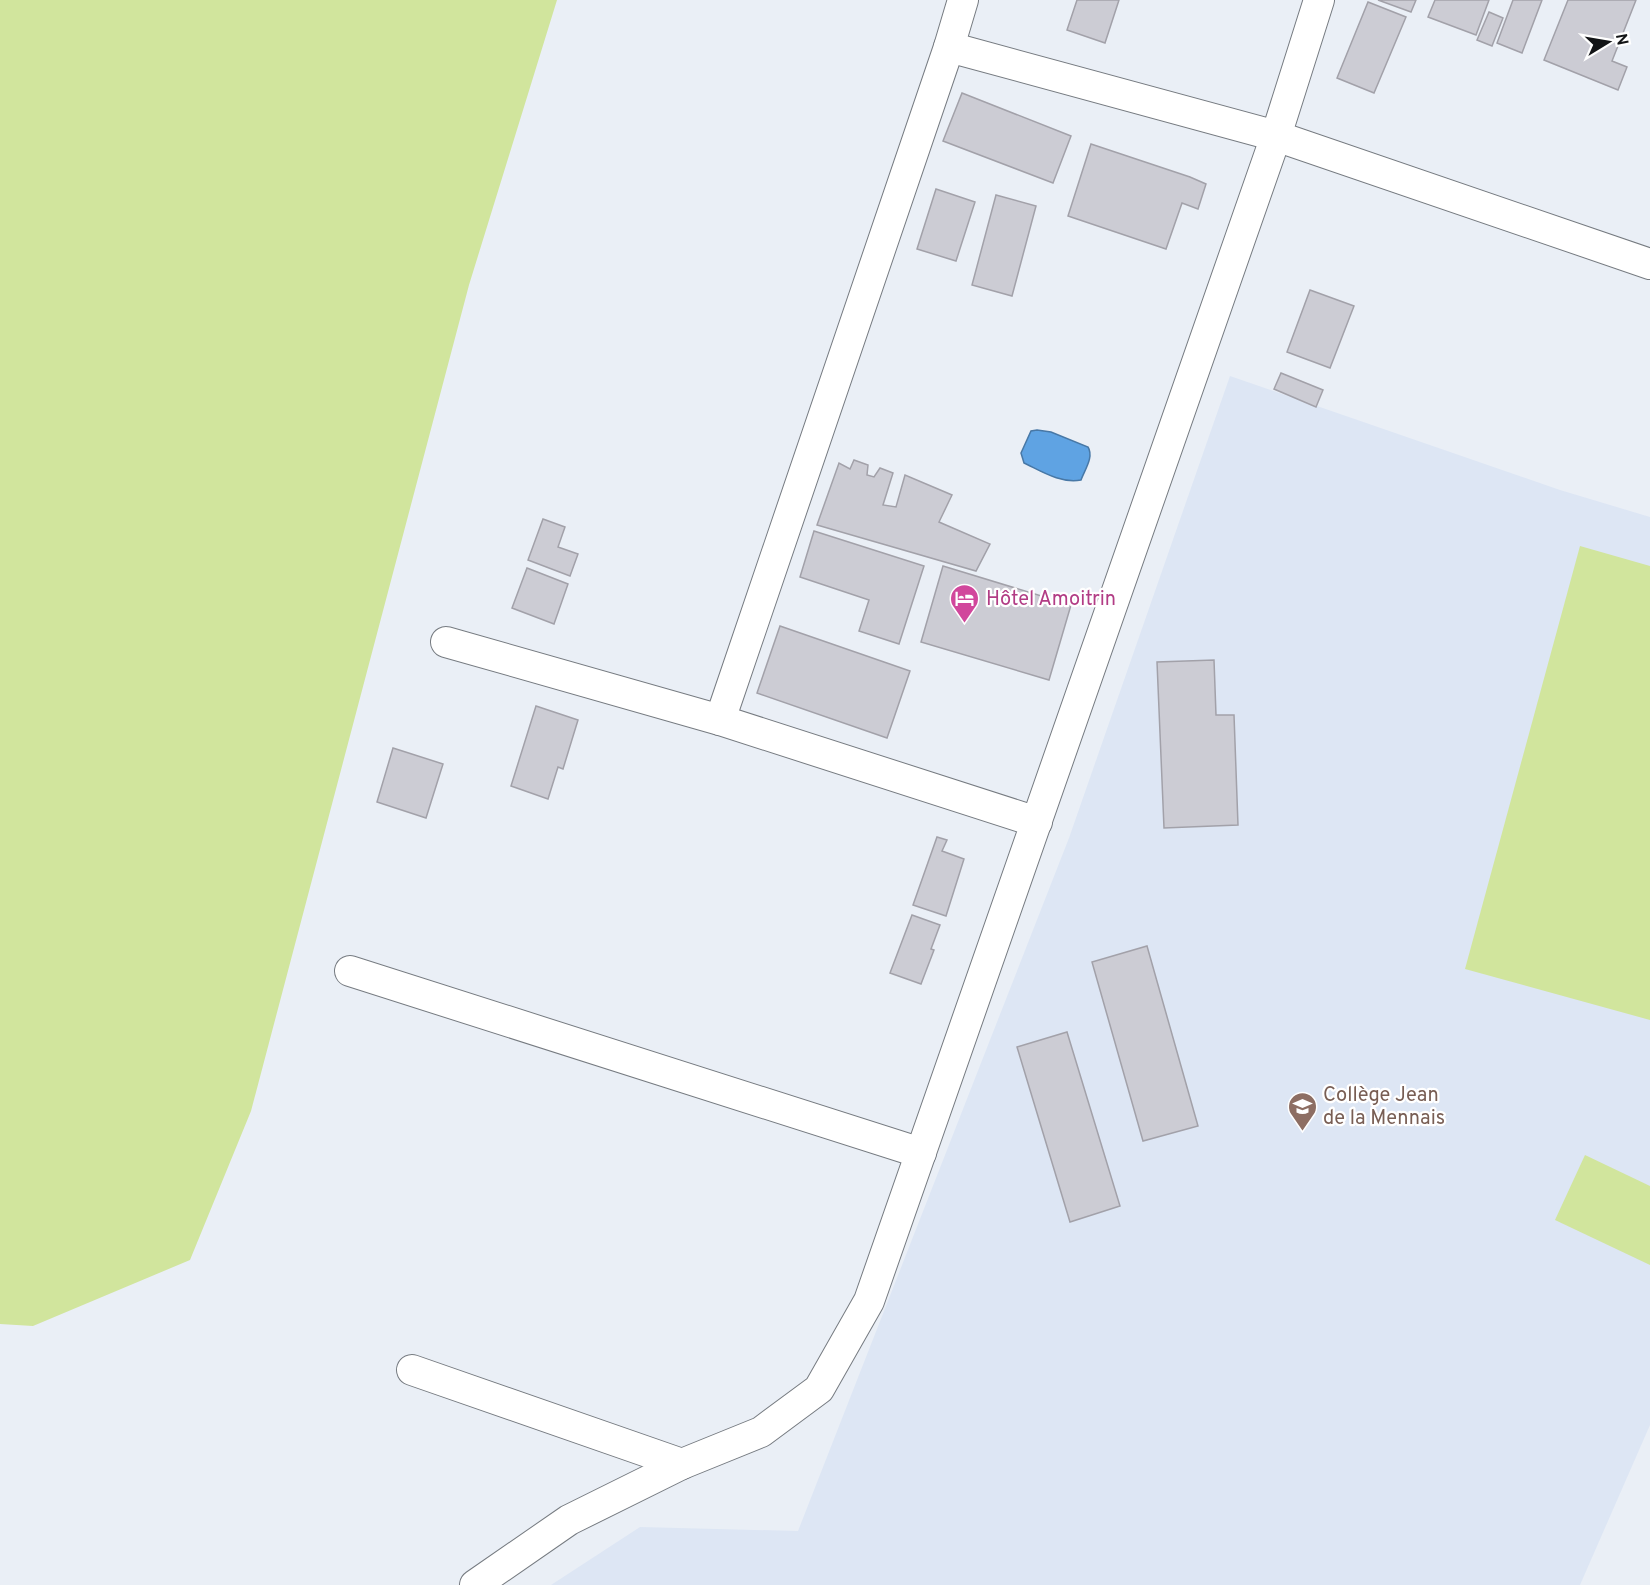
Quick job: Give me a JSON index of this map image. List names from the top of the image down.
{
  "places": {
    "hotel": ["Hôtel Amoitrin"],
    "school or university": ["Collège Jean de la Mennais"]
  },
  "north": "right"
}
